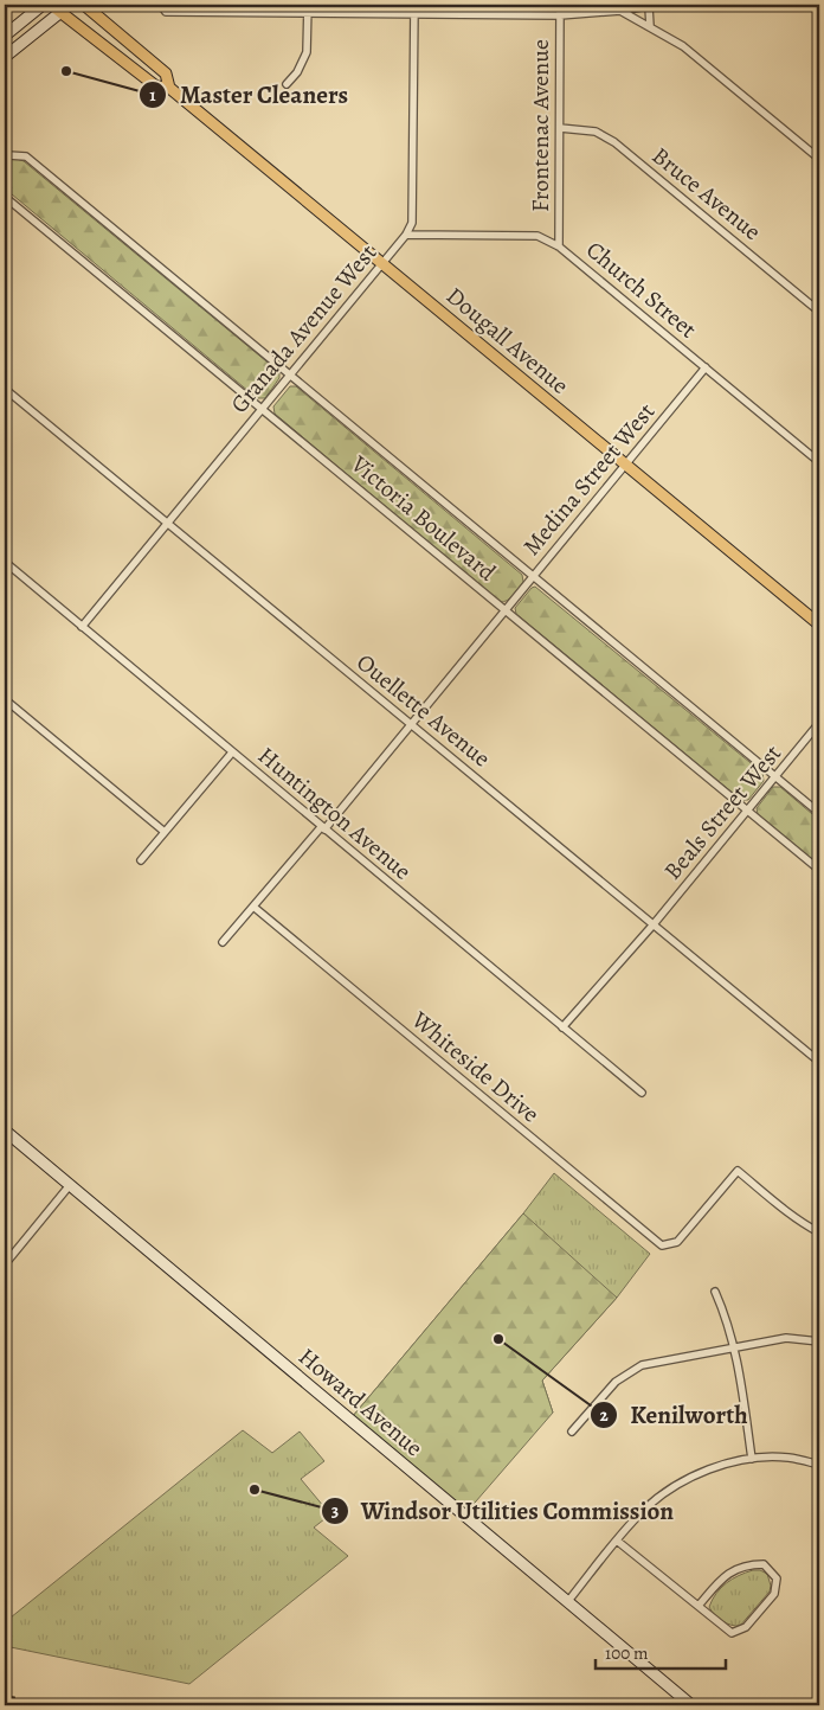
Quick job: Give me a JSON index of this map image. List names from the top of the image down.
{
  "streets": {
    "main road": ["Dougall Avenue"],
    "street": [
      "Frontenac Avenue",
      "Bruce Avenue",
      "Church Street",
      "Granada Avenue West",
      "Medina Street West",
      "Victoria Boulevard",
      "Ouellette Avenue",
      "Beals Street West",
      "Huntington Avenue",
      "Whiteside Drive",
      "Howard Avenue"
    ]
  },
  "crossings": [
    ["Frontenac Avenue", "Bruce Avenue"],
    ["Frontenac Avenue", "Church Street"],
    ["Church Street", "Granada Avenue West"],
    ["Church Street", "Medina Street West"],
    ["Granada Avenue West", "Dougall Avenue"],
    ["Granada Avenue West", "Victoria Boulevard"],
    ["Granada Avenue West", "Ouellette Avenue"],
    ["Granada Avenue West", "Huntington Avenue"],
    ["Dougall Avenue", "Medina Street West"],
    ["Medina Street West", "Victoria Boulevard"],
    ["Medina Street West", "Ouellette Avenue"],
    ["Medina Street West", "Huntington Avenue"],
    ["Medina Street West", "Whiteside Drive"],
    ["Victoria Boulevard", "Beals Street West"],
    ["Ouellette Avenue", "Beals Street West"],
    ["Beals Street West", "Huntington Avenue"]
  ],
  "places": ["Master Cleaners", "Kenilworth", "Windsor Utilities Commission"],
  "scale_bar": "100 m"
}
